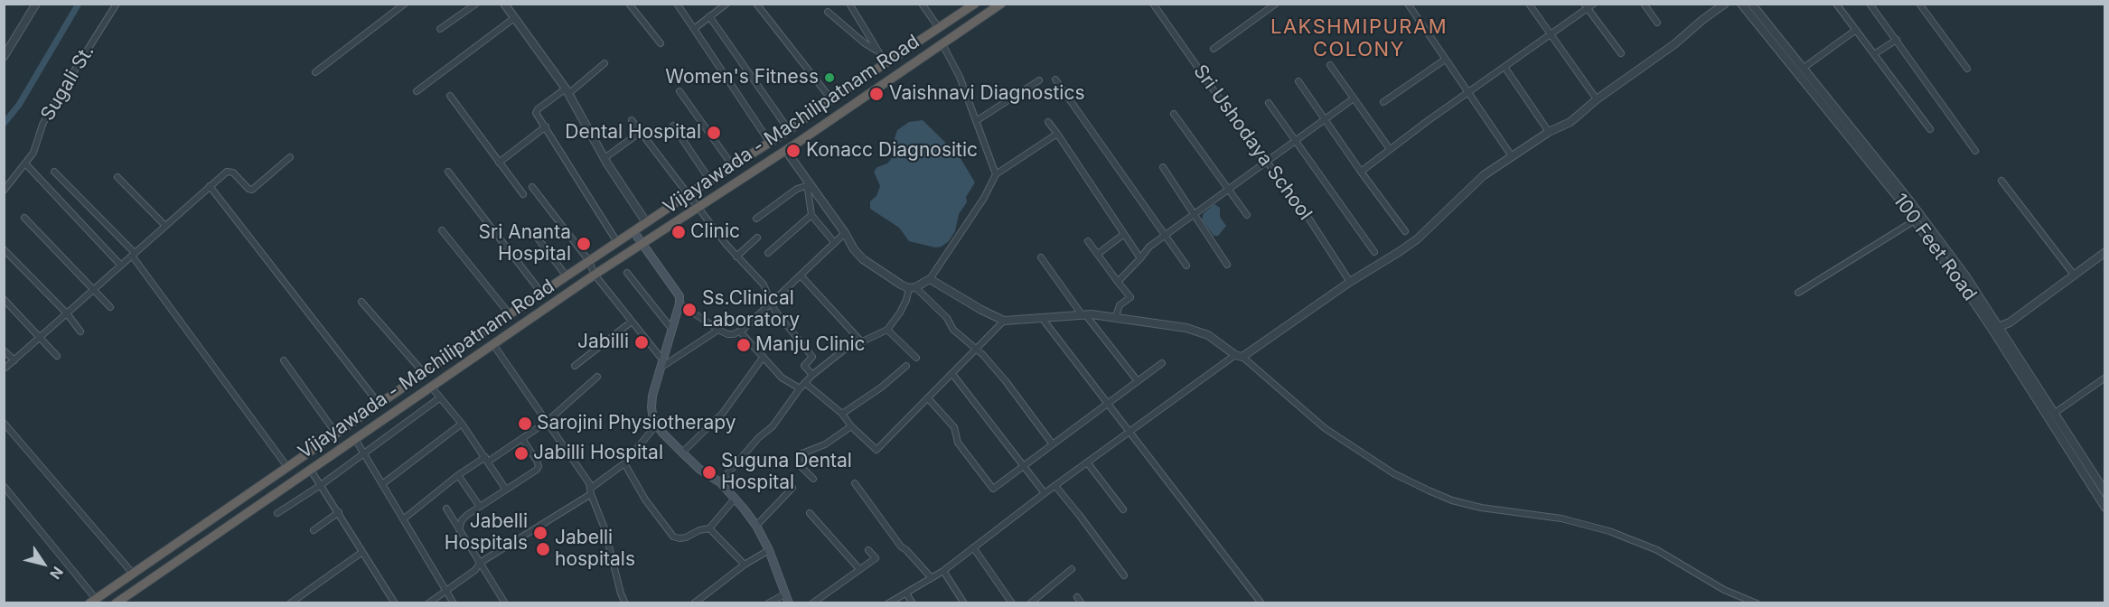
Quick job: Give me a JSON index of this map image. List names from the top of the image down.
{
  "streets": {
    "highway": ["Vijayawada - Machilipatnam Road"],
    "street": ["Sugali St.", "Sri Ushodaya School", "100 Feet Road"]
  },
  "districts": ["LAKSHMIPURAM COLONY"],
  "places": [
    "Women's Fitness",
    "Vaishnavi Diagnostics",
    "Dental Hospital",
    "Konacc Diagnositic",
    "Clinic",
    "Sri Ananta Hospital",
    "Ss.Clinical Laboratory",
    "Jabilli",
    "Manju Clinic",
    "Sarojini Physiotherapy",
    "Jabilli Hospital",
    "Suguna Dental Hospital",
    "Jabelli Hospitals",
    "Jabelli hospitals"
  ],
  "north": "bottom right"
}
